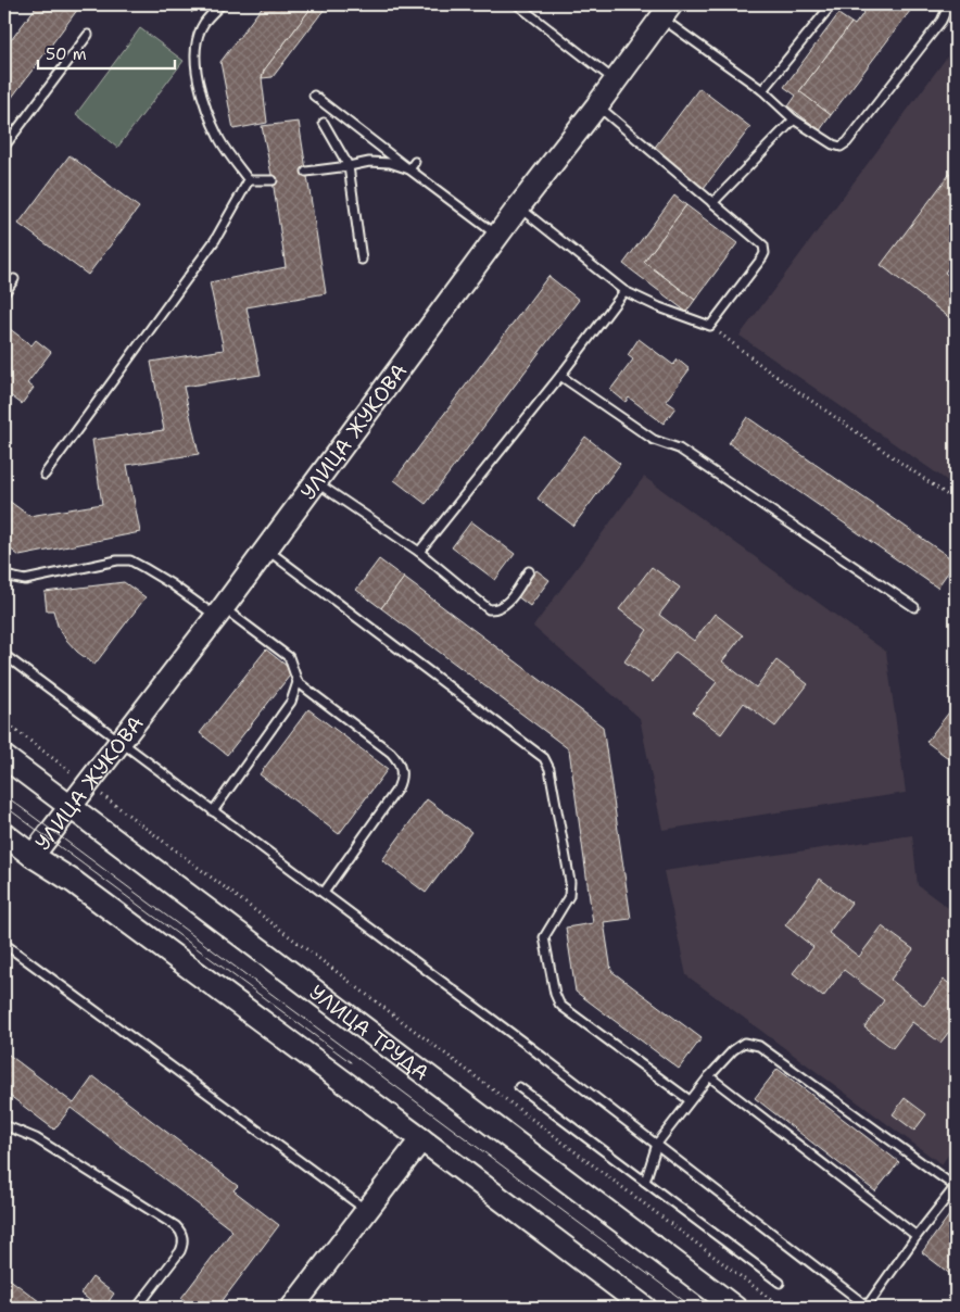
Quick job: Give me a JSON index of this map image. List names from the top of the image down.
{
  "streets": {
    "main road": ["УЛИЦА ЖУКОВА", "УЛИЦА ТРУДА"]
  },
  "crossings": [
    ["УЛИЦА ЖУКОВА", "УЛИЦА ТРУДА"]
  ],
  "scale_bar": "50 m"
}
